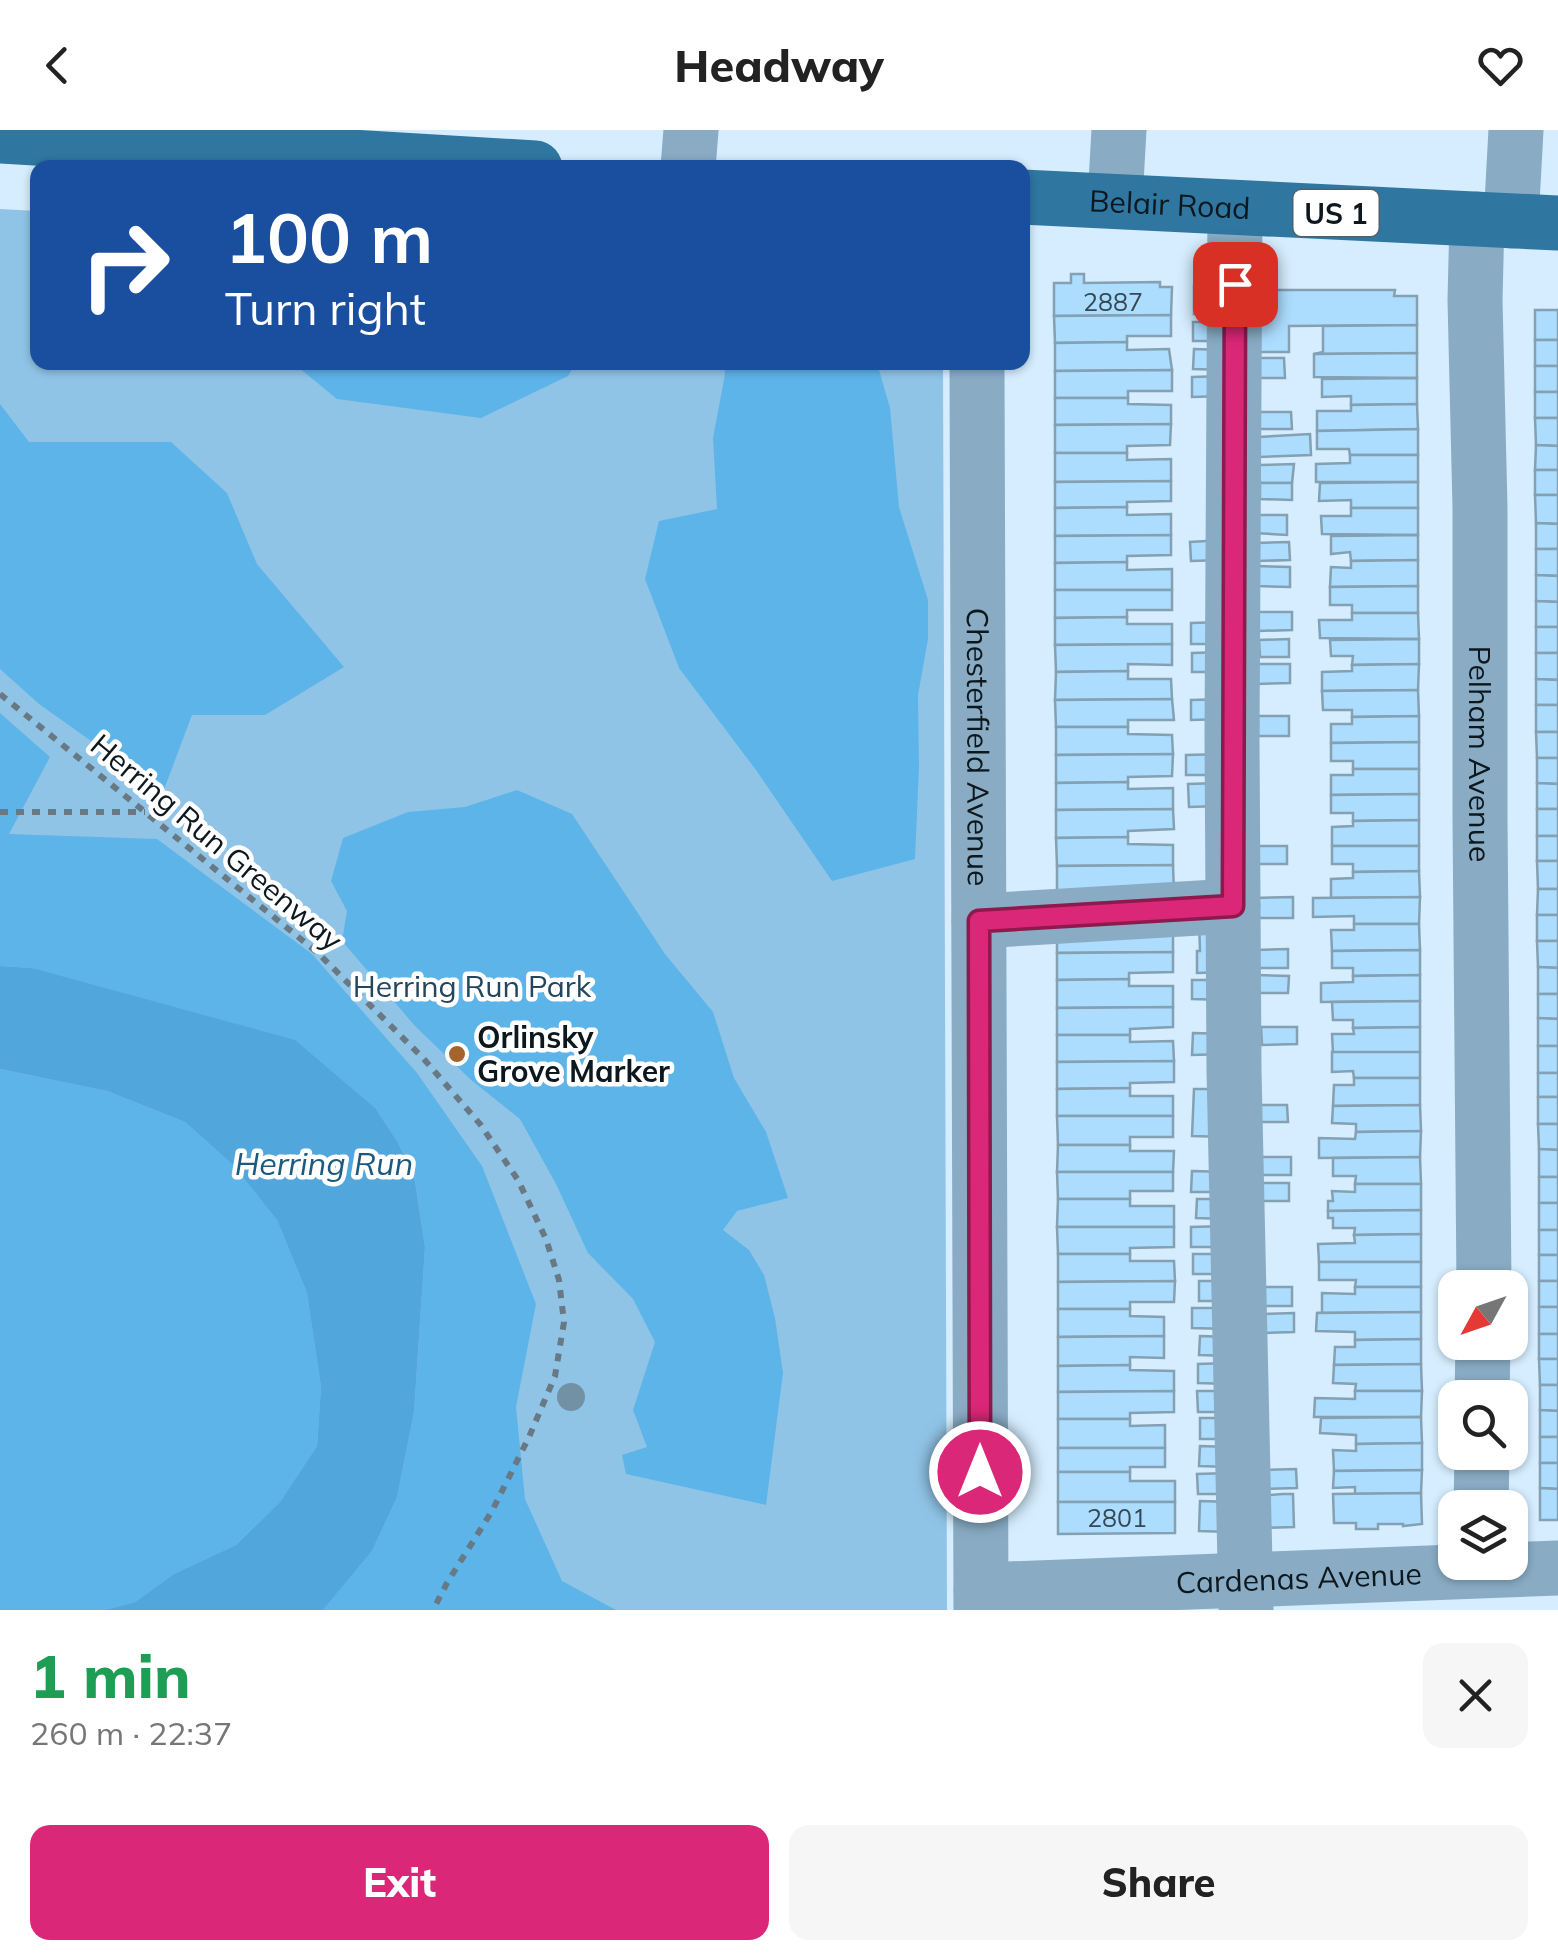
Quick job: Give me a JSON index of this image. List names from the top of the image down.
{
  "streets": {
    "main road": ["Belair Road", "US 1"],
    "street": ["Chesterfield Avenue", "Pelham Avenue", "Cardenas Avenue"],
    "path": ["Herring Run Greenway"]
  },
  "crossings": [
    ["Belair Road", "Pelham Avenue"],
    ["Chesterfield Avenue", "Cardenas Avenue"]
  ],
  "water": ["Herring Run"],
  "parks": ["Herring Run Park"],
  "places": ["Orlinsky Grove Marker"],
  "house_numbers": ["2887", "2801"],
  "north": "bottom left",
  "page": {
    "header": "Headway",
    "turn": ["100 m", "Turn right"],
    "heading": ["1 min", "260 m · 22:37"],
    "buttons": ["Exit", "Share"]
  }
}
